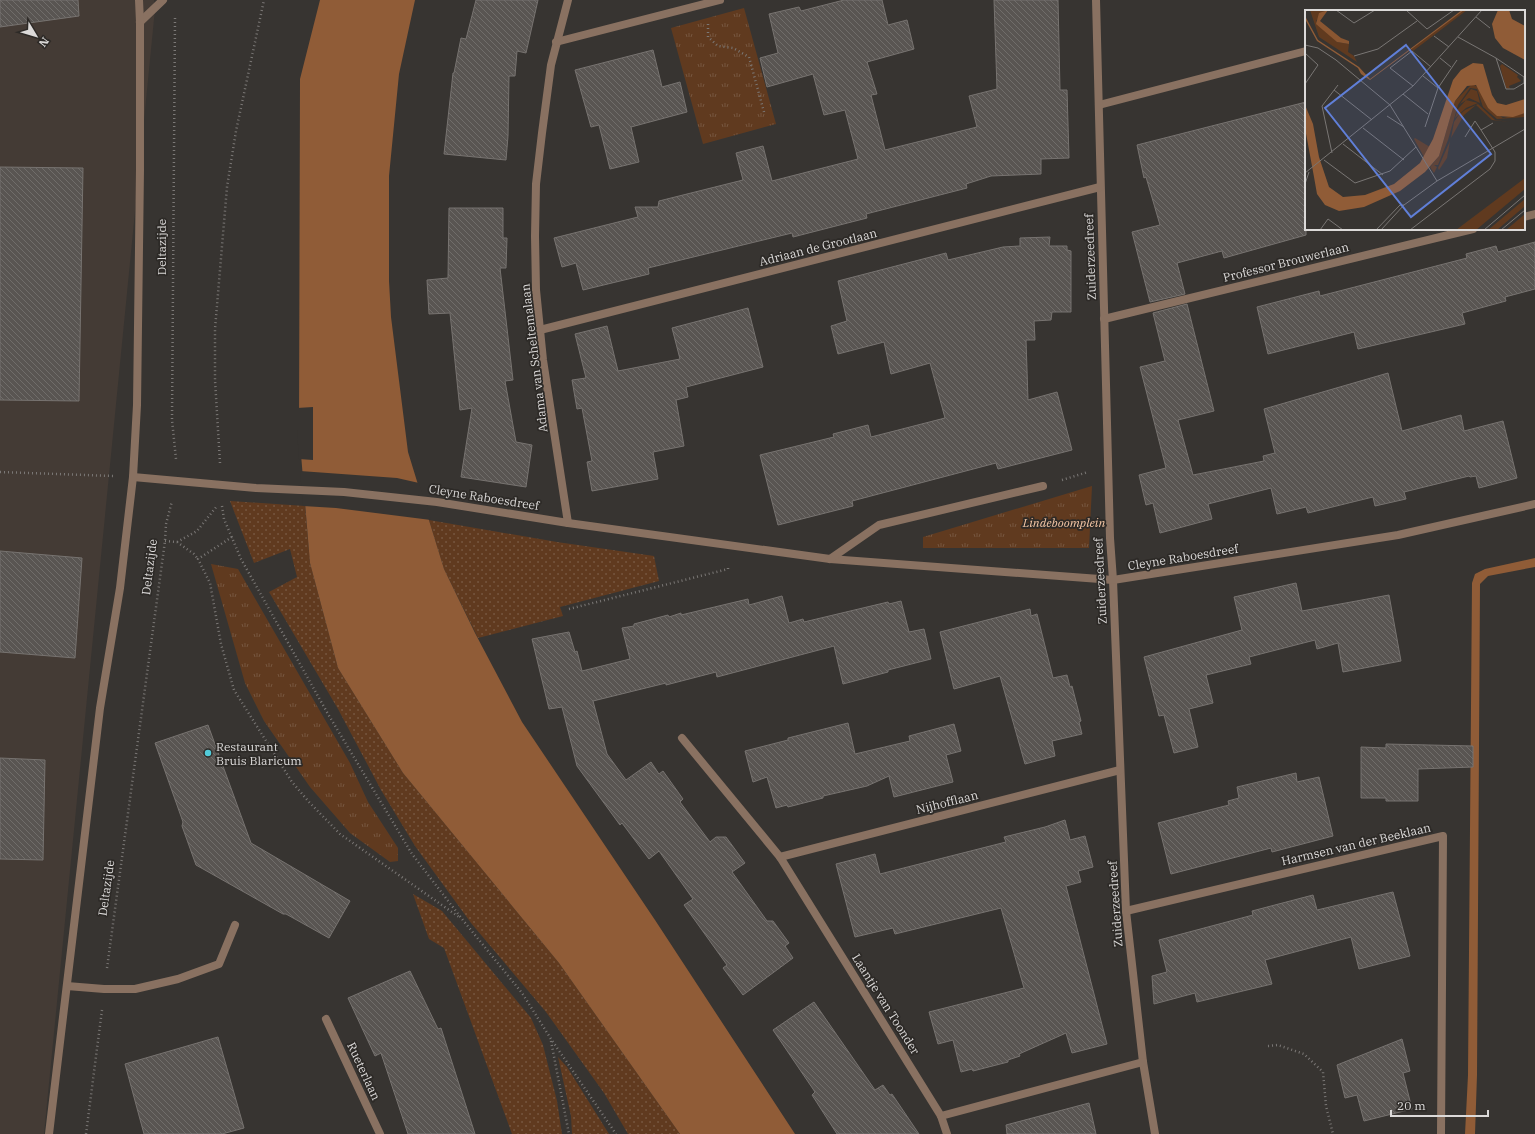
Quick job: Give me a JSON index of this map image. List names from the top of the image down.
{
  "streets": {
    "street": [
      "Deltazijde",
      "Adriaan de Grootlaan",
      "Zuiderzeedreef",
      "Professor Brouwerlaan",
      "Adama van Scheltemalaan",
      "Cleyne Raboesdreef",
      "Nijhofflaan",
      "Harmsen van der Beeklaan",
      "Laantje van Toonder",
      "Rueterlaan"
    ]
  },
  "crossings": [
    ["Deltazijde", "Cleyne Raboesdreef"],
    ["Adriaan de Grootlaan", "Zuiderzeedreef"],
    ["Adriaan de Grootlaan", "Adama van Scheltemalaan"],
    ["Zuiderzeedreef", "Professor Brouwerlaan"],
    ["Zuiderzeedreef", "Cleyne Raboesdreef"],
    ["Zuiderzeedreef", "Nijhofflaan"],
    ["Zuiderzeedreef", "Harmsen van der Beeklaan"],
    ["Adama van Scheltemalaan", "Cleyne Raboesdreef"],
    ["Nijhofflaan", "Laantje van Toonder"]
  ],
  "parks": ["Lindeboomplein"],
  "places": ["Restaurant Bruis Blaricum"],
  "scale_bar": "20 m",
  "north": "bottom right"
}
